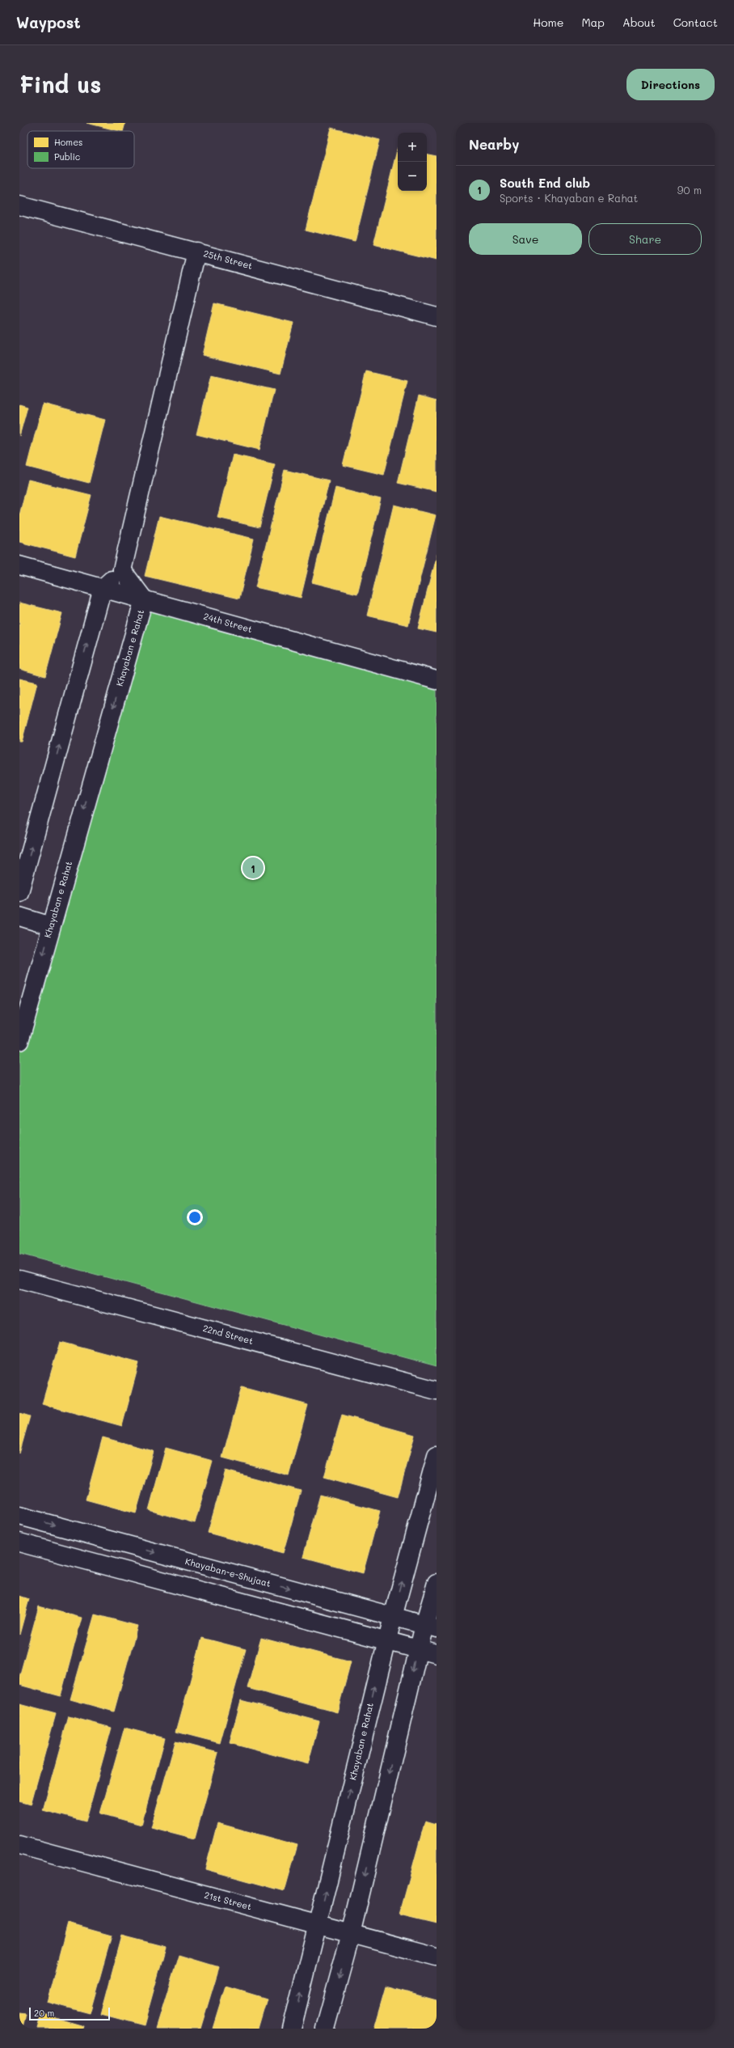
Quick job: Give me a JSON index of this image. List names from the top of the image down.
{
  "streets": {
    "street": [
      "25th Street",
      "24th Street",
      "Khayaban e Rahat",
      "22nd Street",
      "Khayaban-e-Shujaat",
      "21st Street"
    ]
  },
  "crossings": [
    ["24th Street", "Khayaban e Rahat"],
    ["Khayaban e Rahat", "Khayaban-e-Shujaat"],
    ["Khayaban e Rahat", "21st Street"]
  ],
  "legend": ["Homes", "Public"],
  "scale_bar": "20 m",
  "page": {
    "header": "Waypost",
    "nav": [
      "Home",
      "Map",
      "About",
      "Contact"
    ],
    "buttons": [
      "Directions",
      ["Save", "Share"]
    ],
    "title": "Find us",
    "heading": "Nearby",
    "map_buttons": ["+", "−"],
    "list": [
      {
        "mark": "1",
        "name": "South End club",
        "note": "Sports · Khayaban e Rahat",
        "value": "90 m"
      }
    ],
    "pins": "1",
    "scale": "20 m"
  }
}
